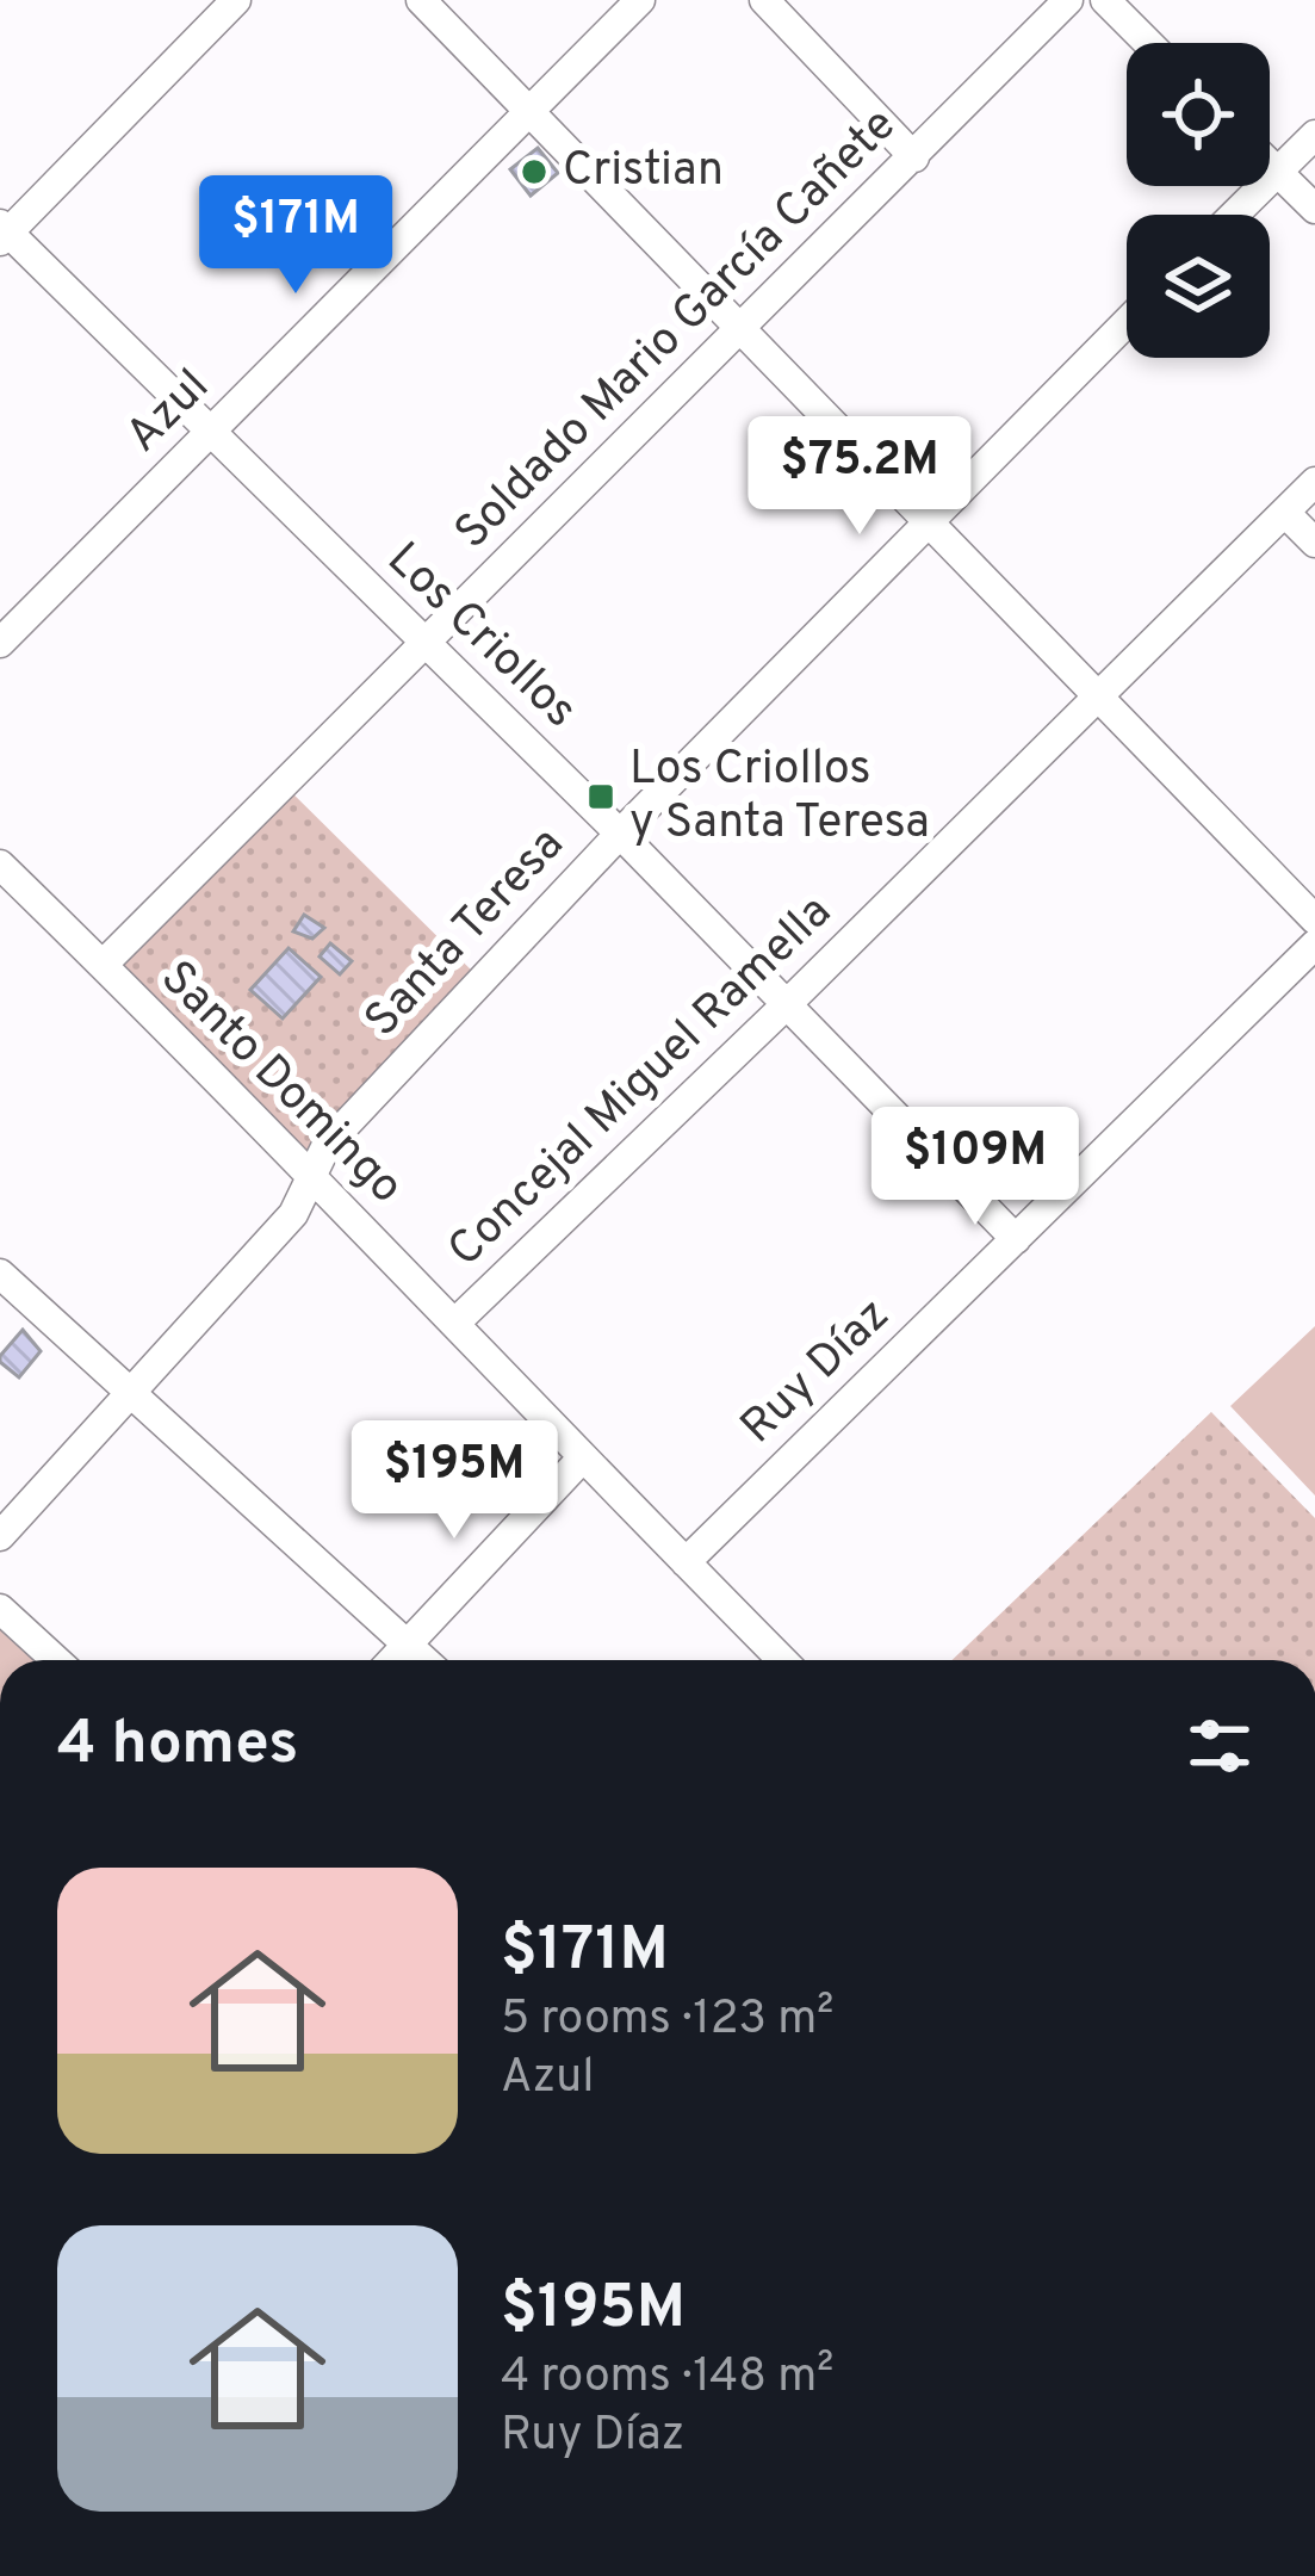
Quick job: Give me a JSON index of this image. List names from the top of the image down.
{
  "streets": {
    "street": [
      "Soldado Mario García Cañete",
      "Azul",
      "Los Criollos",
      "Santa Teresa",
      "Concejal Miguel Ramella",
      "Santo Domingo",
      "Ruy Díaz"
    ]
  },
  "crossings": [
    ["Soldado Mario García Cañete", "Los Criollos"],
    ["Soldado Mario García Cañete", "Santo Domingo"],
    ["Azul", "Los Criollos"],
    ["Los Criollos", "Santa Teresa"],
    ["Los Criollos", "Concejal Miguel Ramella"],
    ["Los Criollos", "Ruy Díaz"],
    ["Santa Teresa", "Santo Domingo"],
    ["Concejal Miguel Ramella", "Santo Domingo"],
    ["Santo Domingo", "Ruy Díaz"]
  ],
  "places": {
    "other": ["Cristian"],
    "transit": ["Los Criollos y Santa Teresa"]
  },
  "page": {
    "price": [
      "$171M",
      "$75.2M",
      "$109M",
      "$195M"
    ],
    "heading": "4 homes",
    "list": [
      {
        "name": "$171M",
        "note": "5 rooms · 123 m² · Azul"
      },
      {
        "name": "$195M",
        "note": "4 rooms · 148 m² · Ruy Díaz"
      }
    ]
  }
}
